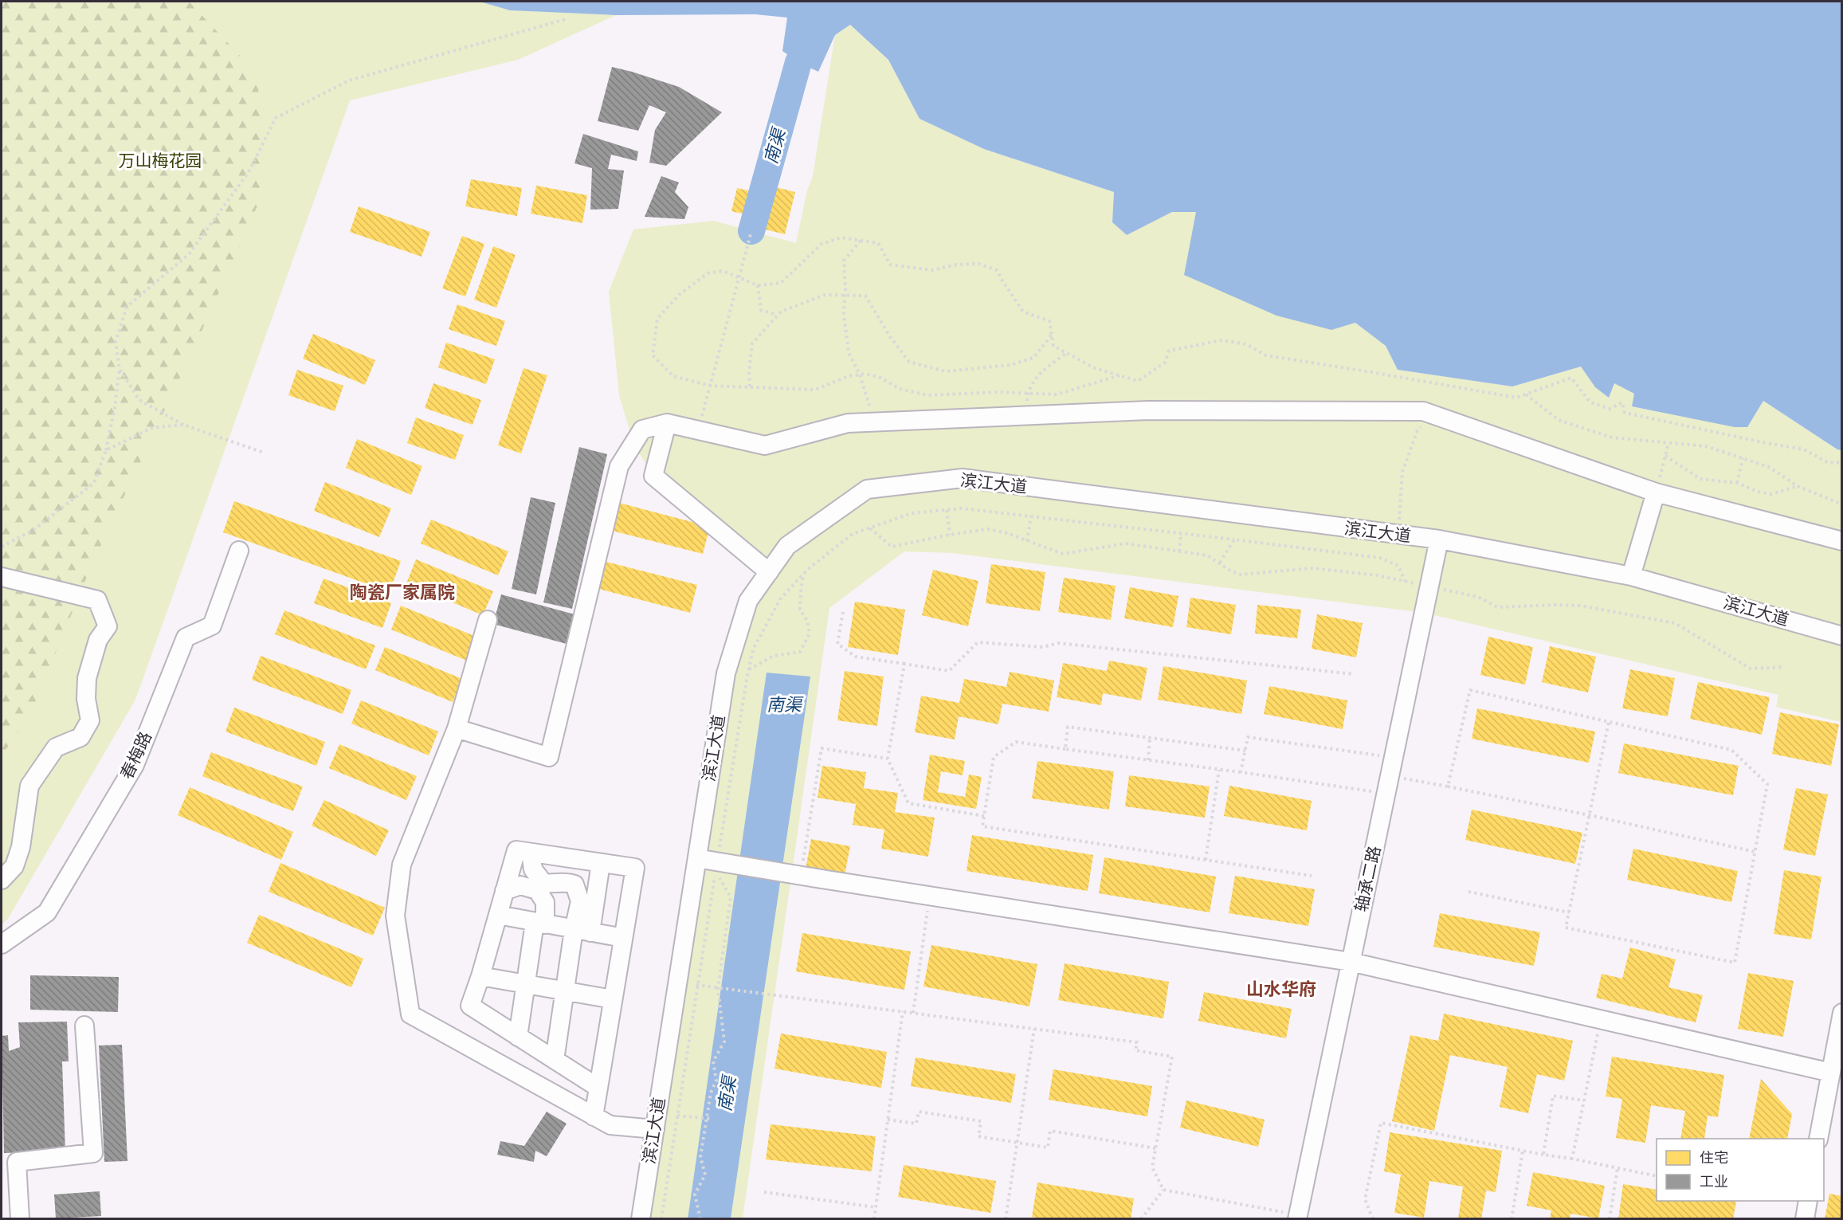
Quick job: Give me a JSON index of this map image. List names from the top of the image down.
{
  "streets": {
    "street": ["滨江大道", "春梅路", "轴承二路"]
  },
  "crossings": [
    ["滨江大道", "轴承二路"]
  ],
  "districts": ["陶瓷厂家属院", "山水华府"],
  "water": ["南渠"],
  "parks": ["万山梅花园"],
  "legend": ["住宅", "工业"]
}
